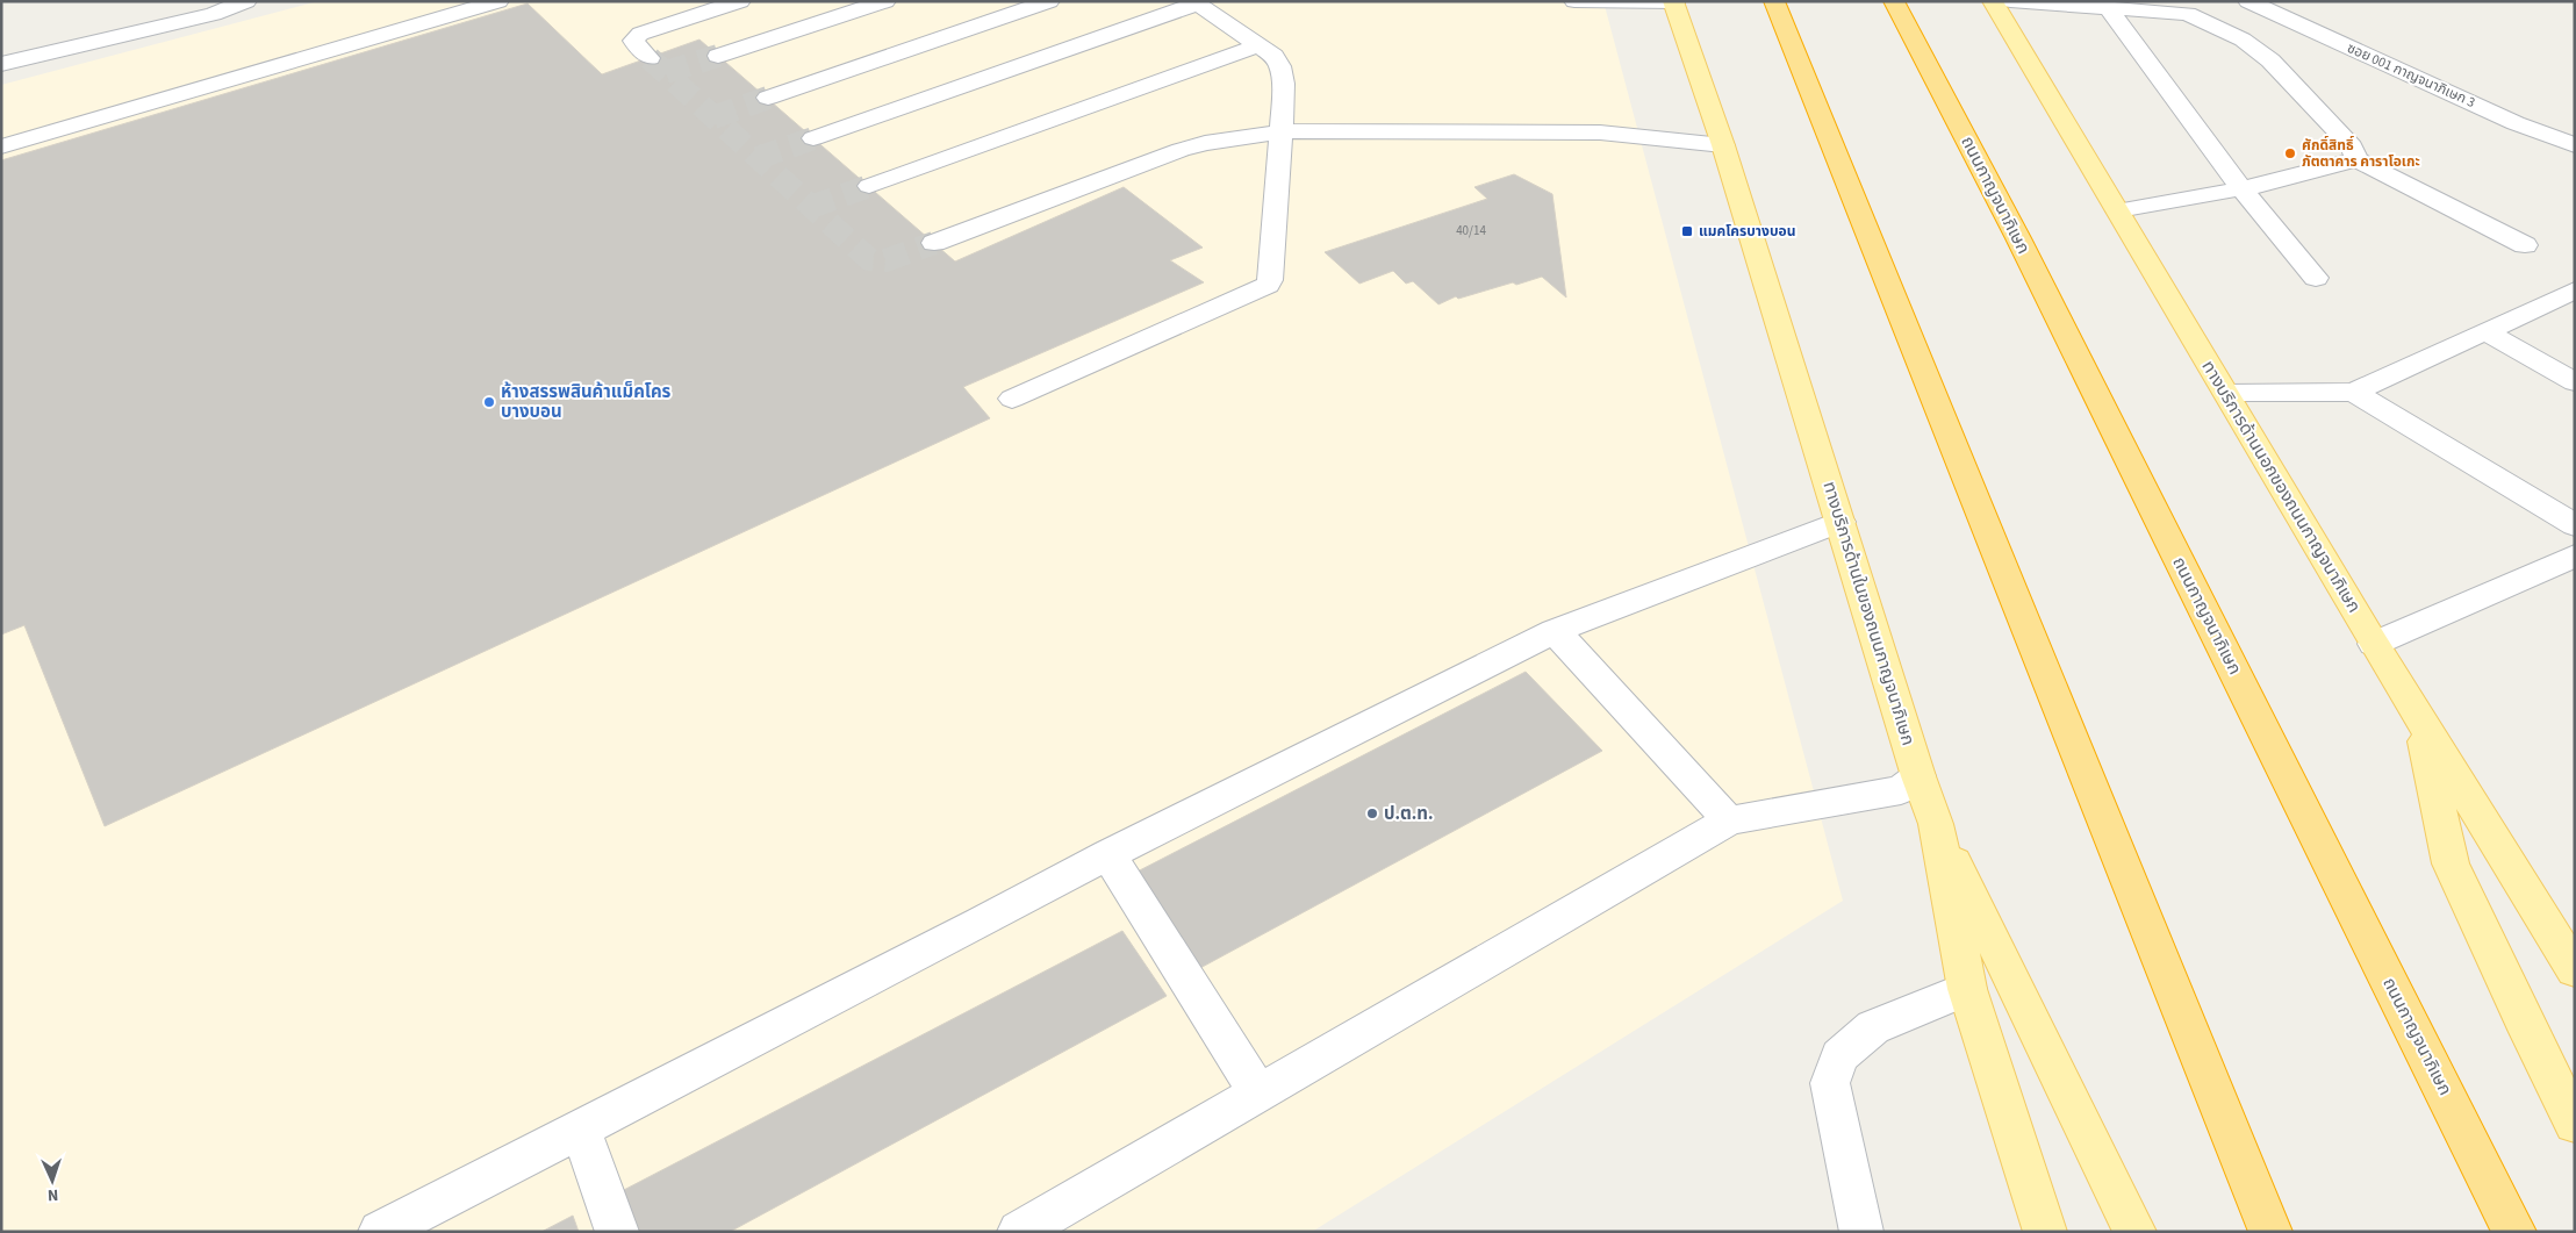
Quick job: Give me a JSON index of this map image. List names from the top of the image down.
{
  "streets": {
    "highway": ["ถนนกาญจนาภิเษก"],
    "main road": ["ทางบริการด้านนอกของถนนกาญจนาภิเษก", "ทางบริการด้านในของถนนกาญจนาภิเษก"],
    "street": ["ซอย 001 กาญจนาภิเษก 3"]
  },
  "places": {
    "other": ["ศักดิ์สิทธิ์ ภัตตาคาร คาราโอเกะ", "ห้างสรรพสินค้าแม็คโคร บางบอน", "ป.ต.ท."],
    "transit": ["แมคโครบางบอน"]
  },
  "house_numbers": ["40/14"],
  "north": "bottom"
}
